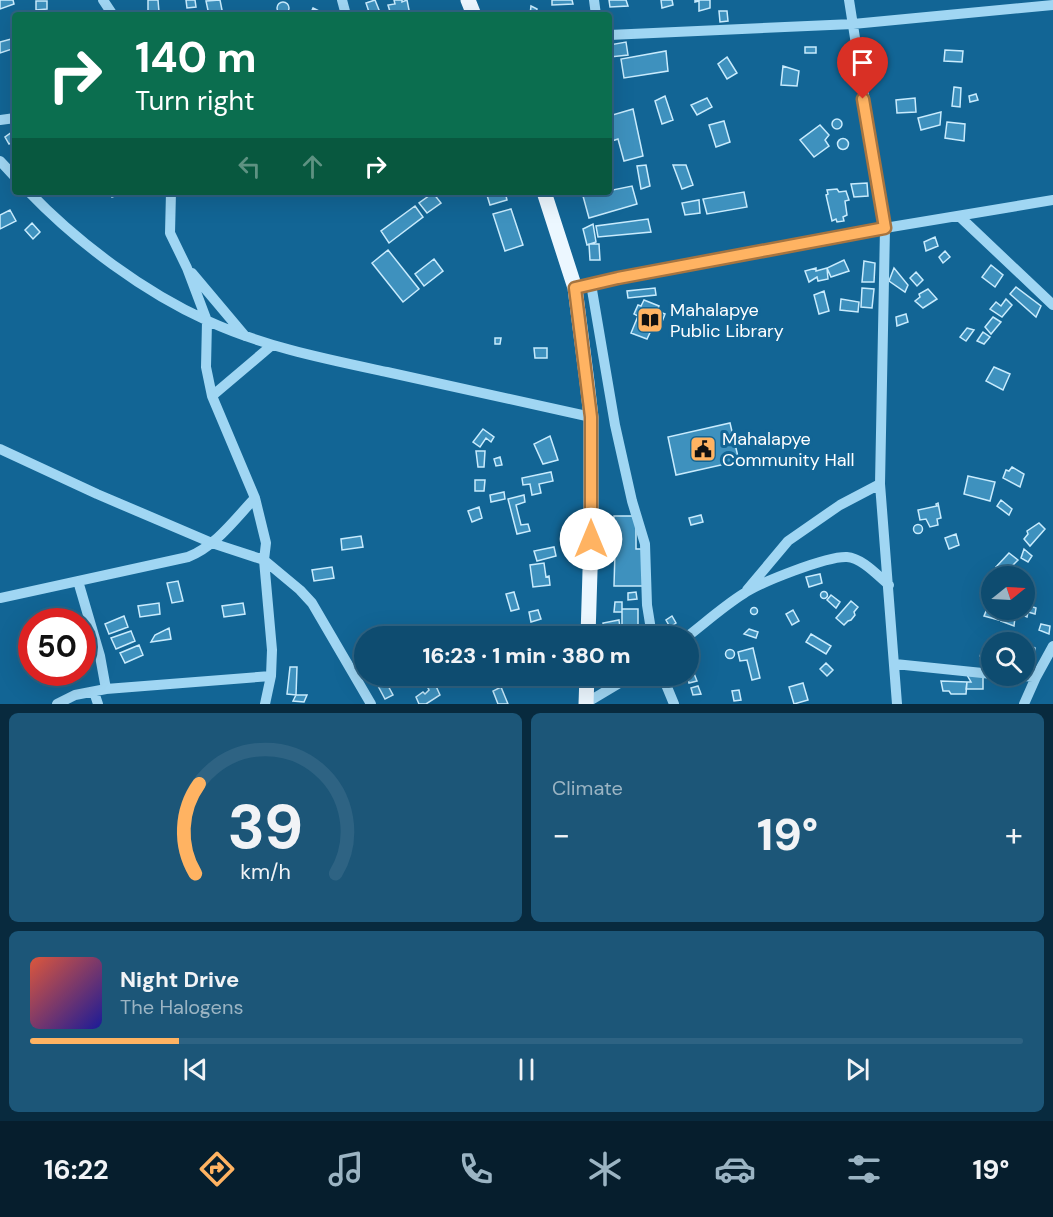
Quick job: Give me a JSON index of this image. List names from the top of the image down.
{
  "places": {
    "library": ["Mahalapye Public Library"],
    "public building": ["Mahalapye Community Hall"]
  },
  "north": "right",
  "page": {
    "turn": ["140 m", "Turn right"],
    "limit": "50",
    "trip": "16:23 · 1 min · 380 m",
    "tile": "Climate",
    "heat": ["−", "19°", "+"],
    "song": ["Night Drive", "The Halogens"],
    "tabs": ["16:22", "19°"],
    "gauge": ["39", "km/h"]
  }
}
